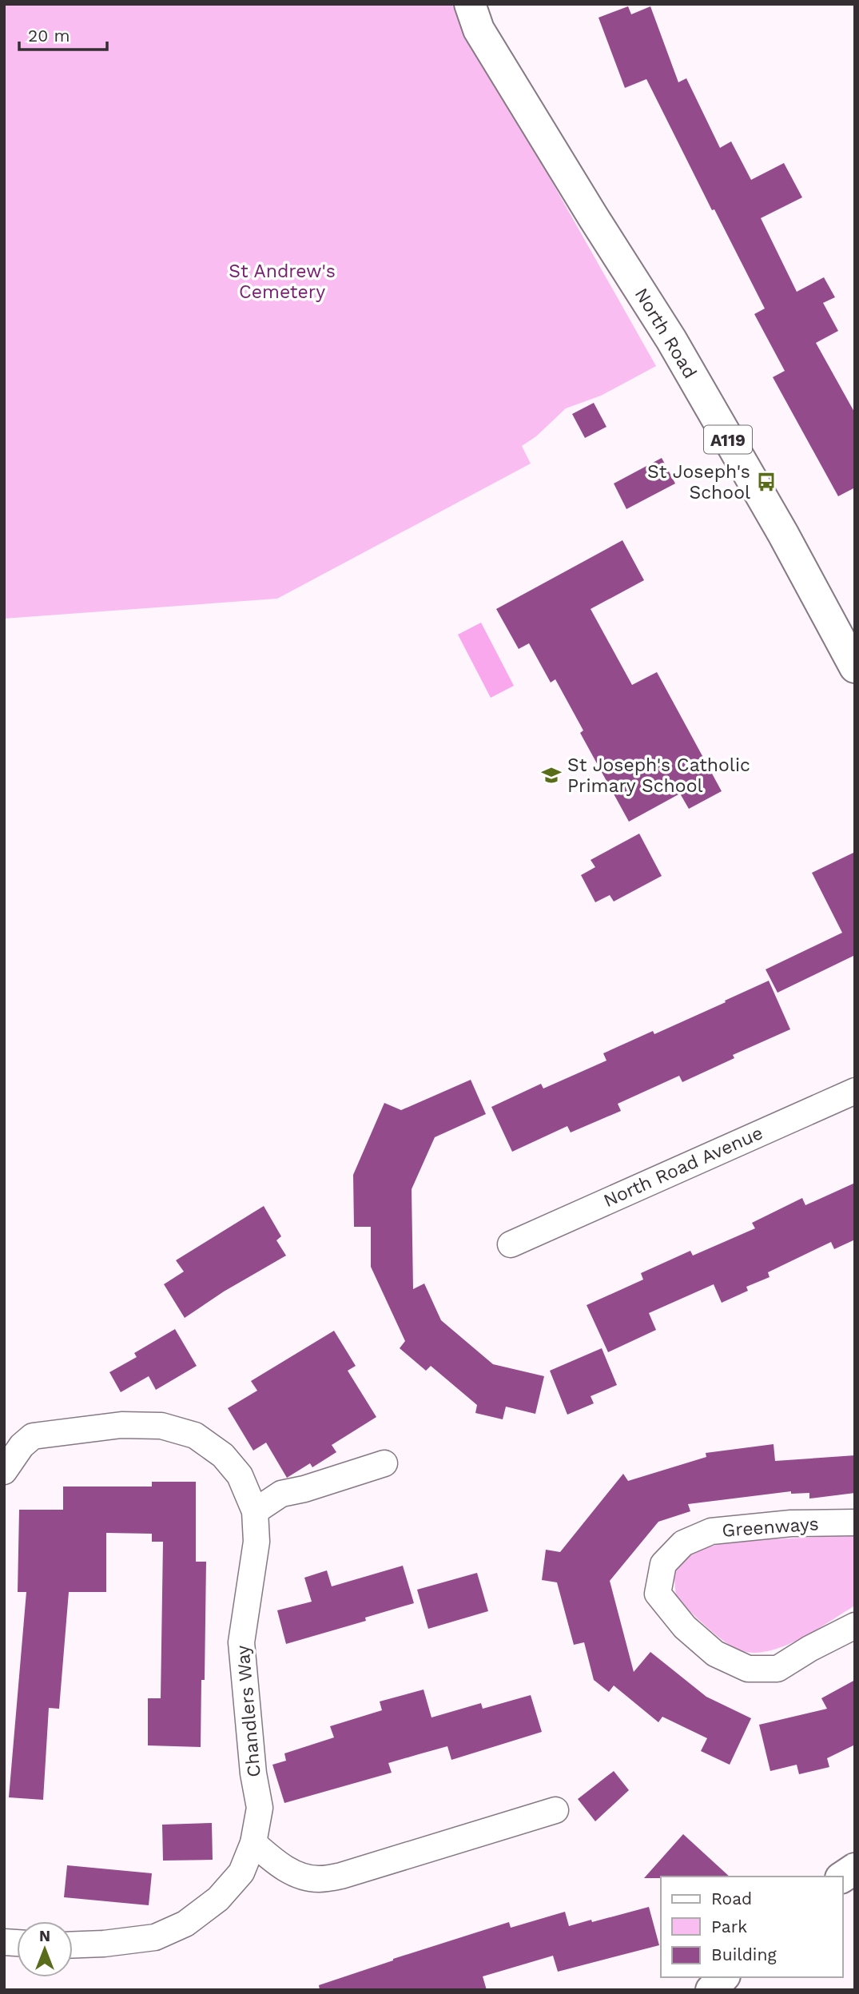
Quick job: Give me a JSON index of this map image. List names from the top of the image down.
{
  "streets": {
    "main road": ["North Road", "A119"],
    "street": ["North Road Avenue", "Greenways", "Chandlers Way"]
  },
  "parks": ["St Andrew's Cemetery"],
  "places": {
    "bus stop": ["St Joseph's School"],
    "school or university": ["St Joseph's Catholic Primary School"]
  },
  "legend": ["Road", "Park", "Building"],
  "scale_bar": "20 m",
  "north": "top"
}
